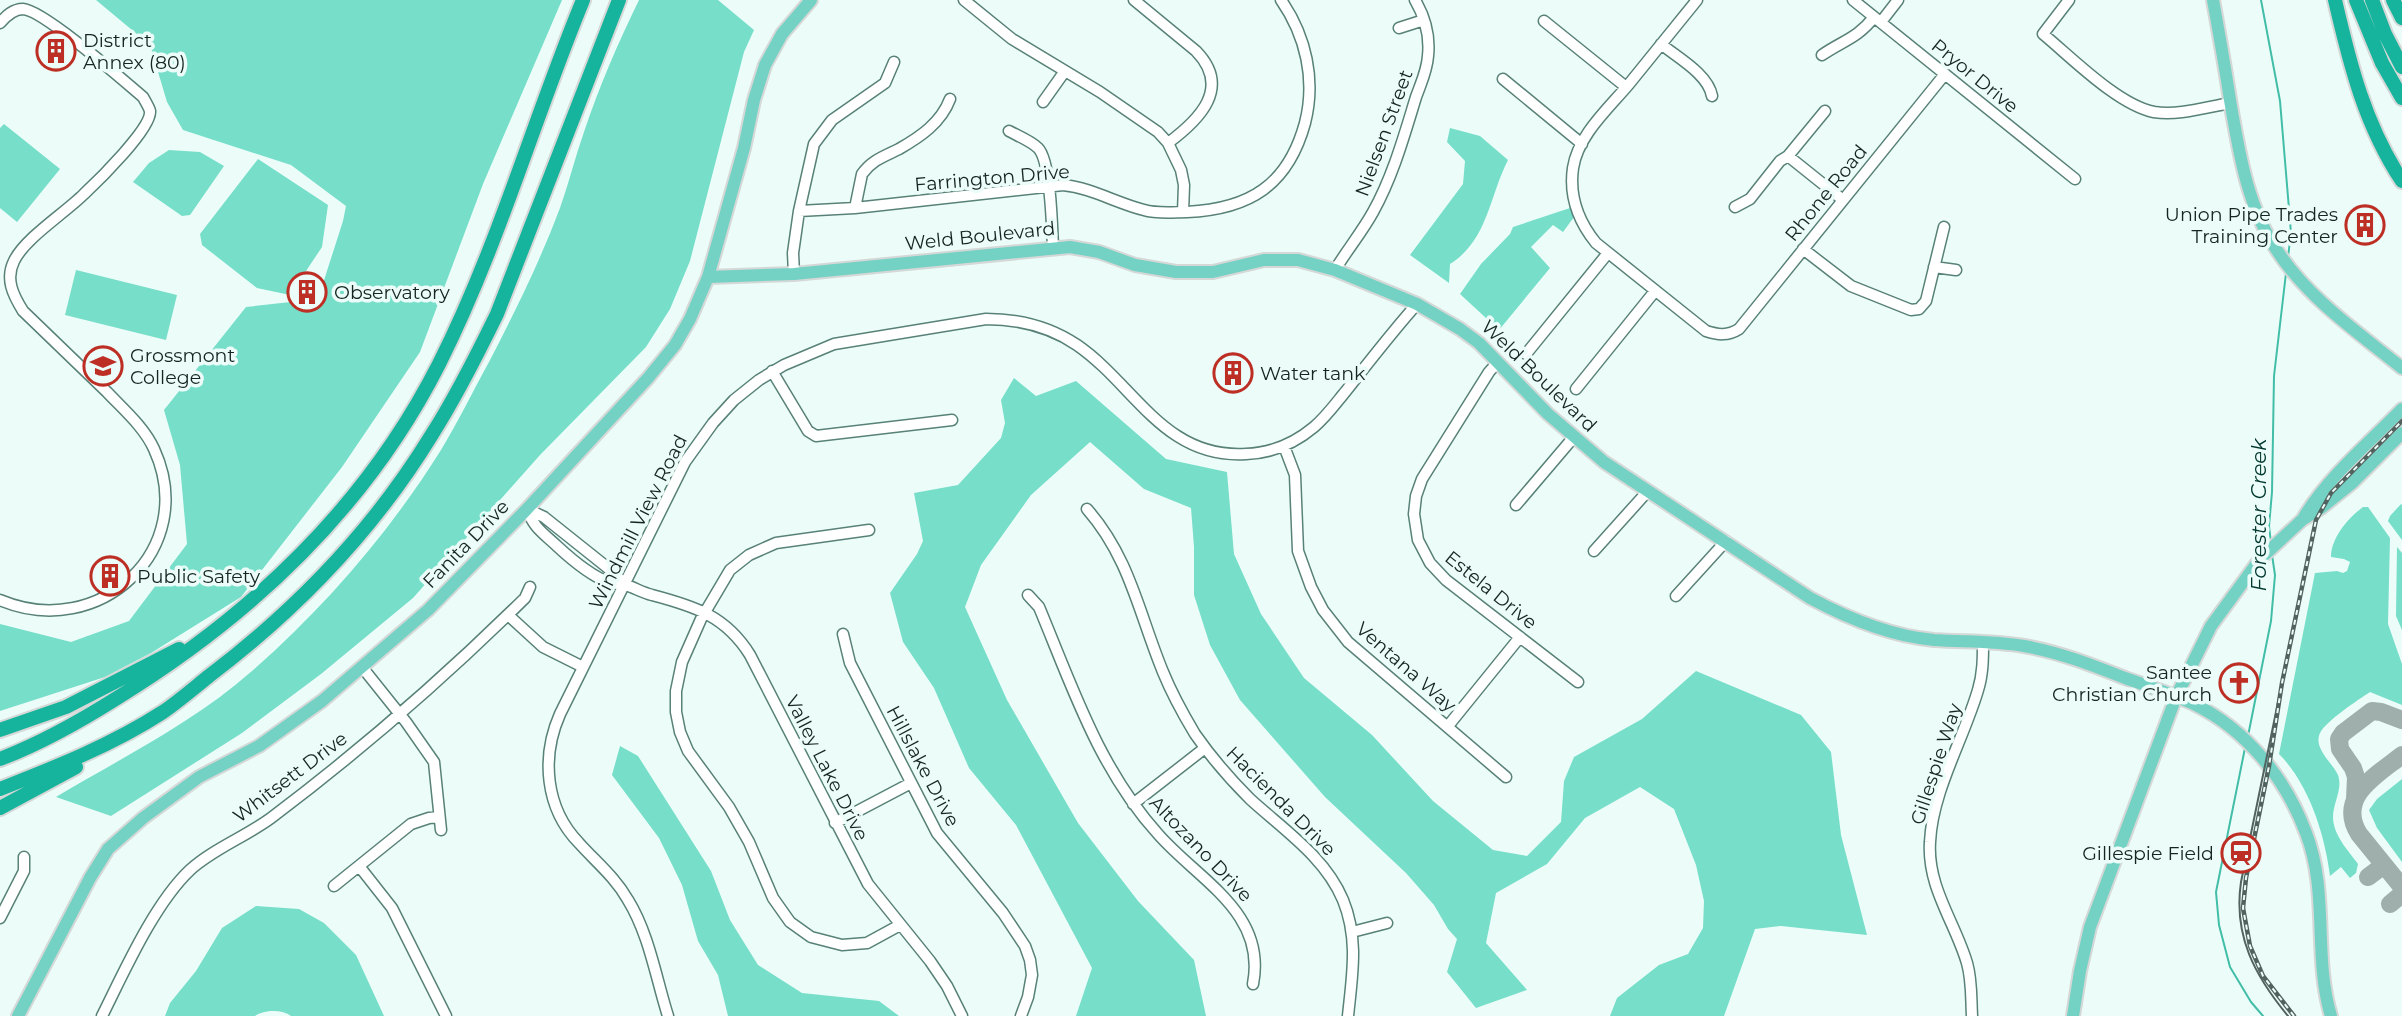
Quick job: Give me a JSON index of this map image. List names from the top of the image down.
{
  "streets": {
    "main road": ["Weld Boulevard", "Fanita Drive"],
    "street": [
      "Pryor Drive",
      "Nielsen Street",
      "Farrington Drive",
      "Rhone Road",
      "Windmill View Road",
      "Estela Drive",
      "Ventana Way",
      "Gillespie Way",
      "Hillslake Drive",
      "Valley Lake Drive",
      "Whitsett Drive",
      "Hacienda Drive",
      "Altozano Drive"
    ]
  },
  "crossings": [
    ["Pryor Drive", "Rhone Road"],
    ["Nielsen Street", "Weld Boulevard"],
    ["Weld Boulevard", "Windmill View Road"],
    ["Weld Boulevard", "Fanita Drive"],
    ["Weld Boulevard", "Estela Drive"],
    ["Weld Boulevard", "Gillespie Way"],
    ["Windmill View Road", "Ventana Way"],
    ["Windmill View Road", "Valley Lake Drive"],
    ["Fanita Drive", "Valley Lake Drive"]
  ],
  "water": ["Forester Creek"],
  "places": {
    "building": [
      "District Annex (80)",
      "Union Pipe Trades Training Center",
      "Observatory",
      "Water tank",
      "Public Safety"
    ],
    "school or university": ["Grossmont College"],
    "church": ["Santee Christian Church"],
    "station": ["Gillespie Field"]
  }
}
